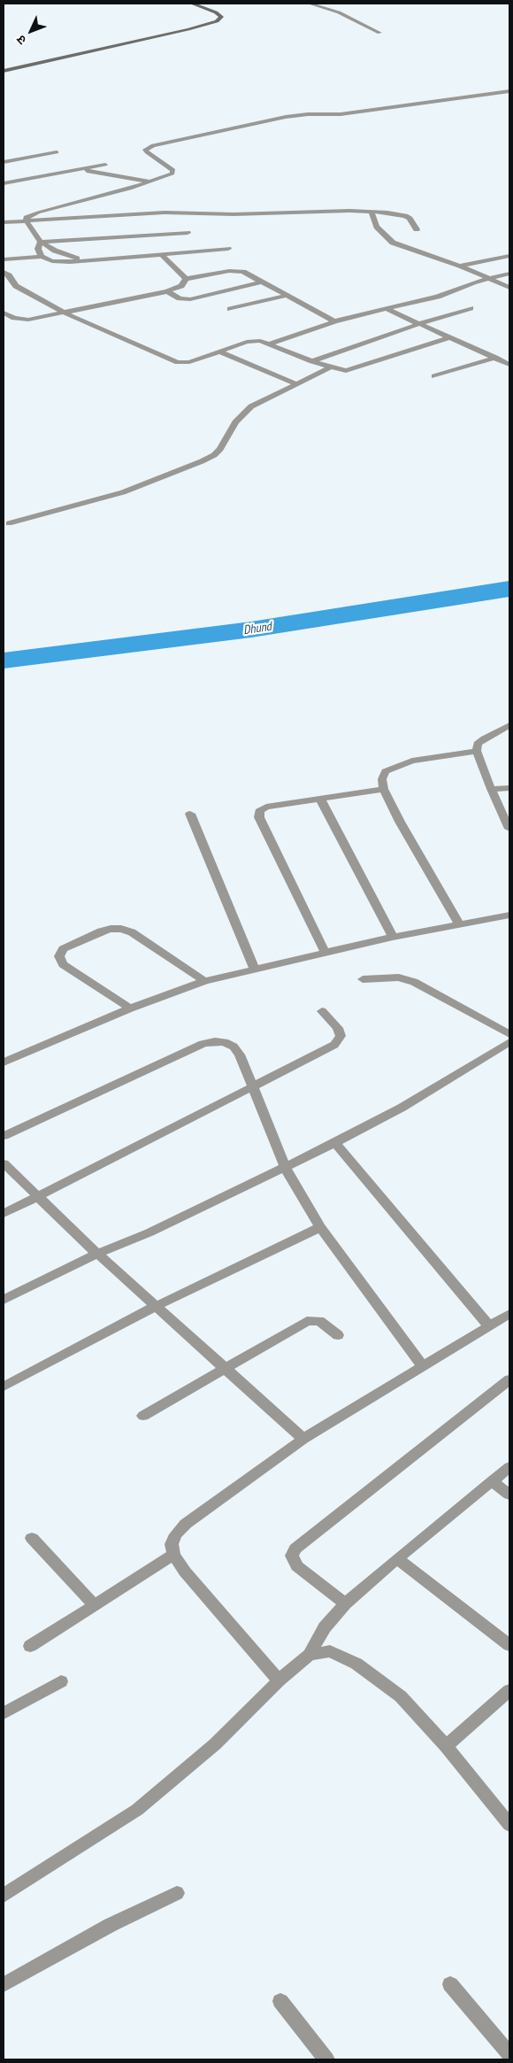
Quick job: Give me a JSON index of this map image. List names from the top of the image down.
{
  "water": ["Dhund"],
  "north": "bottom left"
}
